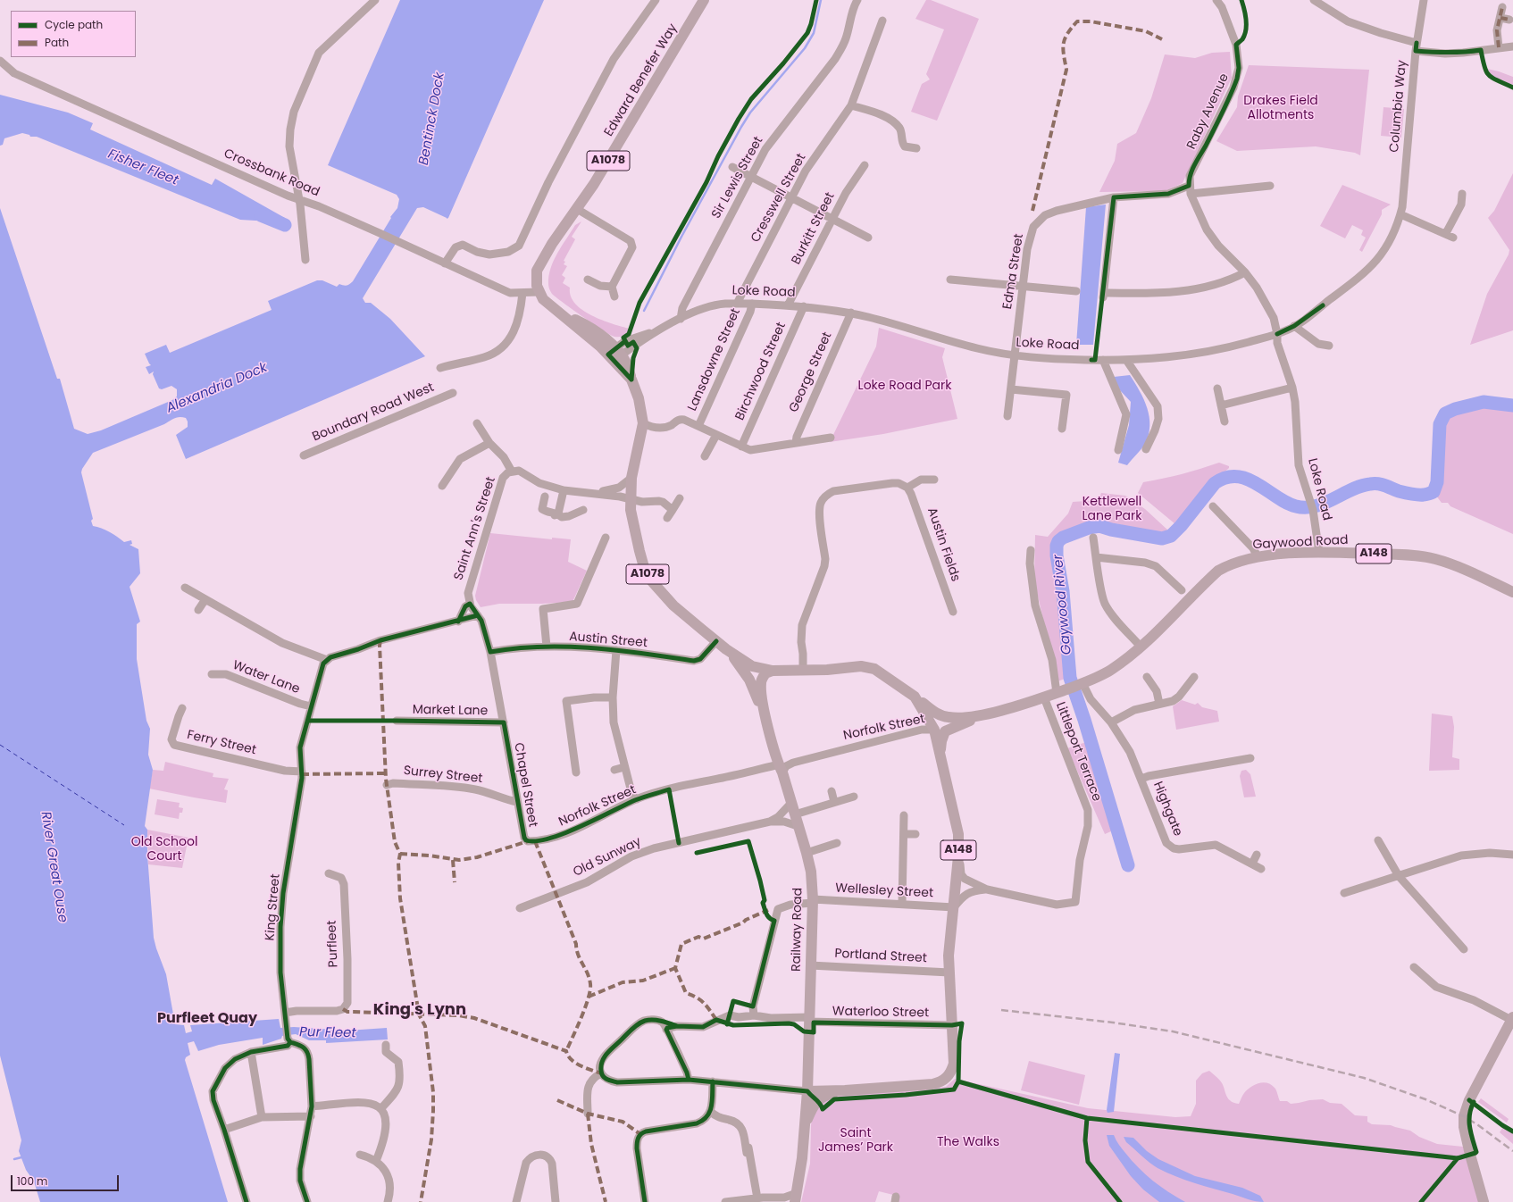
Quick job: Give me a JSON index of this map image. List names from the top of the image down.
{
  "streets": {
    "main road": [
      "Edward Benefer Way",
      "A1078",
      "Gaywood Road",
      "A148",
      "Railway Road"
    ],
    "street": [
      "Columbia Way",
      "Raby Avenue",
      "Crossbank Road",
      "Sir Lewis Street",
      "Cresswell Street",
      "Burkitt Street",
      "Edma Street",
      "Loke Road",
      "Lansdowne Street",
      "Birchwood Street",
      "George Street",
      "Boundary Road West",
      "Saint Ann's Street",
      "Austin Fields",
      "Austin Street",
      "Water Lane",
      "Market Lane",
      "Norfolk Street",
      "Ferry Street",
      "Littleport Terrace",
      "Surrey Street",
      "Chapel Street",
      "Highgate",
      "Old Sunway",
      "Wellesley Street",
      "King Street",
      "Purfleet",
      "Portland Street",
      "Waterloo Street"
    ]
  },
  "crossings": [
    ["Edward Benefer Way", "A1078"],
    ["Edward Benefer Way", "Crossbank Road"],
    ["Columbia Way", "Loke Road"],
    ["Raby Avenue", "Edma Street"],
    ["A1078", "Crossbank Road"],
    ["A1078", "Loke Road"],
    ["A1078", "A148"],
    ["A1078", "Austin Street"],
    ["Sir Lewis Street", "Loke Road"],
    ["Cresswell Street", "Loke Road"],
    ["Burkitt Street", "Loke Road"],
    ["Edma Street", "Loke Road"],
    ["Loke Road", "Lansdowne Street"],
    ["Loke Road", "Birchwood Street"],
    ["Loke Road", "George Street"],
    ["Loke Road", "Gaywood Road"],
    ["Gaywood Road", "A148"],
    ["Gaywood Road", "Littleport Terrace"],
    ["Gaywood Road", "Highgate"],
    ["A148", "Norfolk Street"],
    ["A148", "Littleport Terrace"],
    ["A148", "Wellesley Street"],
    ["A148", "Railway Road"],
    ["A148", "Portland Street"],
    ["A148", "Waterloo Street"],
    ["Austin Street", "Chapel Street"],
    ["Water Lane", "King Street"],
    ["Market Lane", "Chapel Street"],
    ["Norfolk Street", "Chapel Street"],
    ["Norfolk Street", "Railway Road"],
    ["Ferry Street", "King Street"],
    ["Surrey Street", "Chapel Street"],
    ["Old Sunway", "Railway Road"],
    ["Wellesley Street", "Railway Road"],
    ["Wellesley Street", "Waterloo Street"],
    ["King Street", "Purfleet"],
    ["Railway Road", "Portland Street"],
    ["Railway Road", "Waterloo Street"]
  ],
  "districts": ["King's Lynn", "Purfleet Quay"],
  "water": [
    "Bentinck Dock",
    "Fisher Fleet",
    "Alexandria Dock",
    "Gaywood River",
    "River Great Ouse",
    "Pur Fleet"
  ],
  "parks": [
    "Drakes Field Allotments",
    "Loke Road Park",
    "Kettlewell Lane Park",
    "Old School Court",
    "Saint James’ Park",
    "The Walks"
  ],
  "legend": ["Cycle path", "Path"],
  "scale_bar": "100 m"
}
